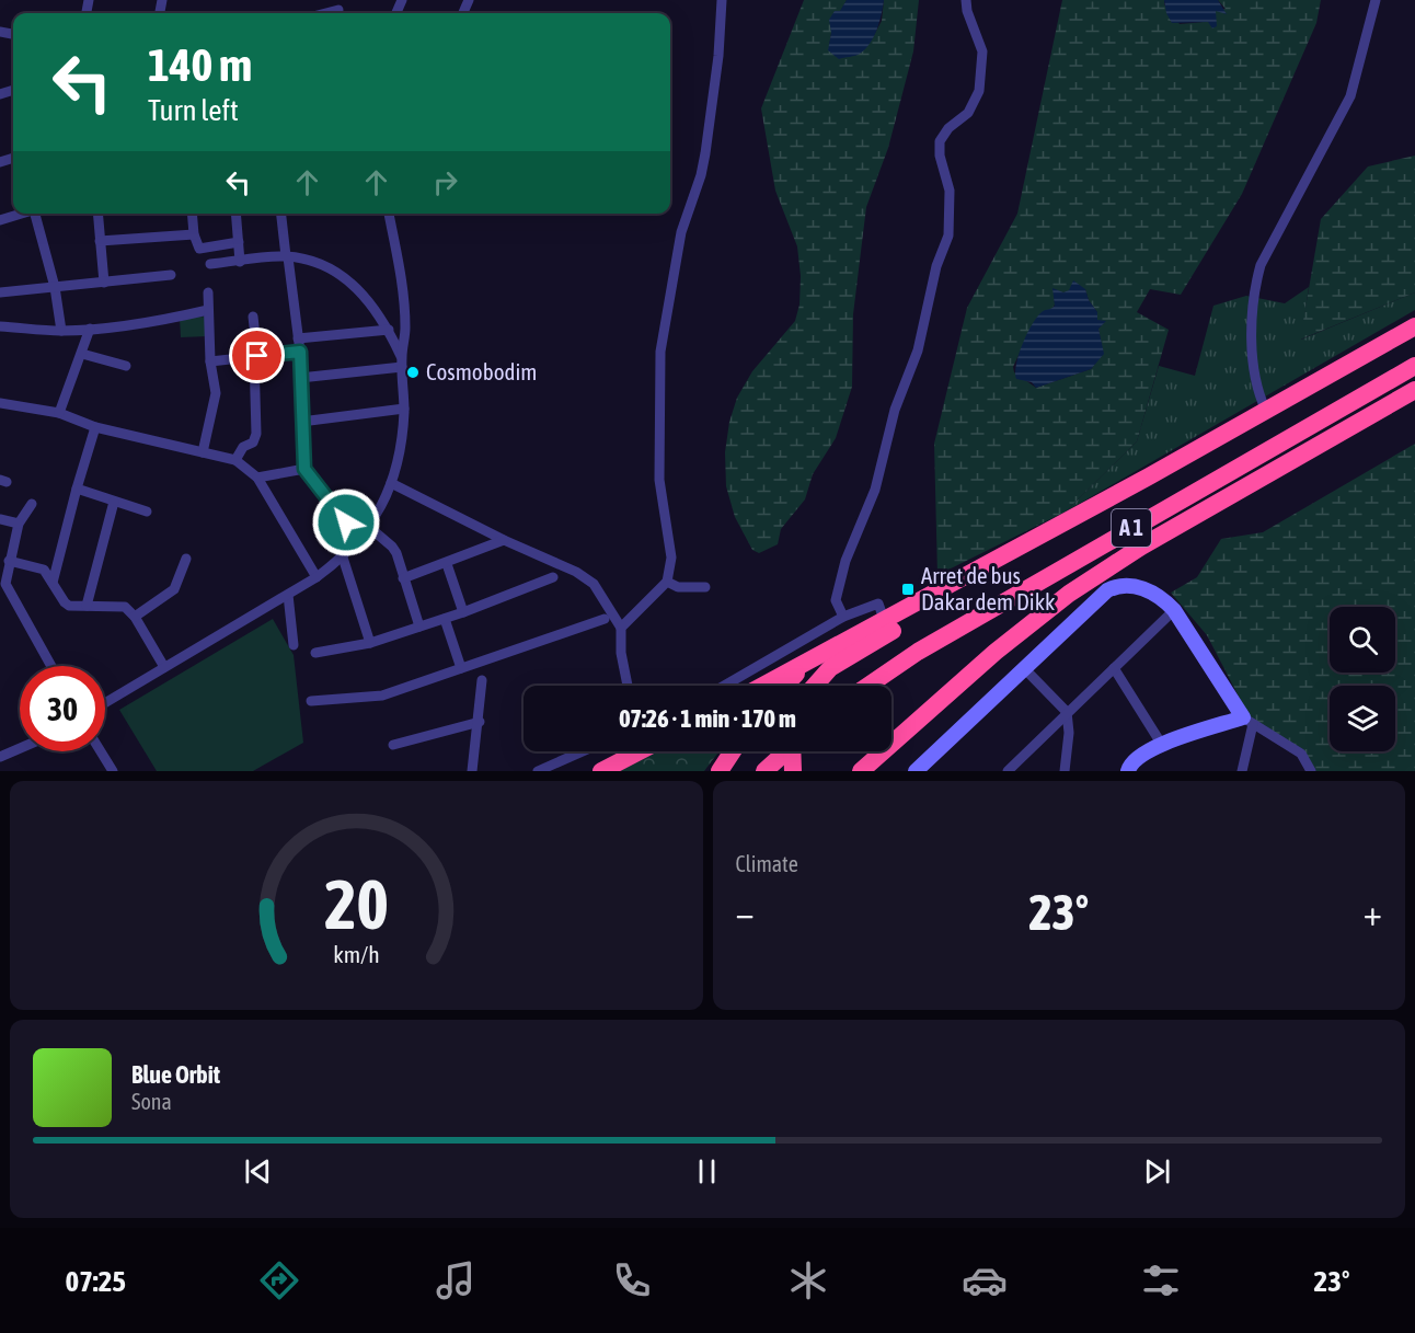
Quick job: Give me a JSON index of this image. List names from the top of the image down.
{
  "streets": {
    "highway": ["A 1"]
  },
  "places": {
    "other": ["Cosmobodim"],
    "transit": ["Arret de bus Dakar dem Dikk"]
  },
  "page": {
    "turn": ["140 m", "Turn left"],
    "limit": "30",
    "trip": "07:26 · 1 min · 170 m",
    "tile": "Climate",
    "heat": ["−", "23°", "+"],
    "song": ["Blue Orbit", "Sona"],
    "tabs": ["07:25", "23°"],
    "gauge": ["20", "km/h"]
  }
}
